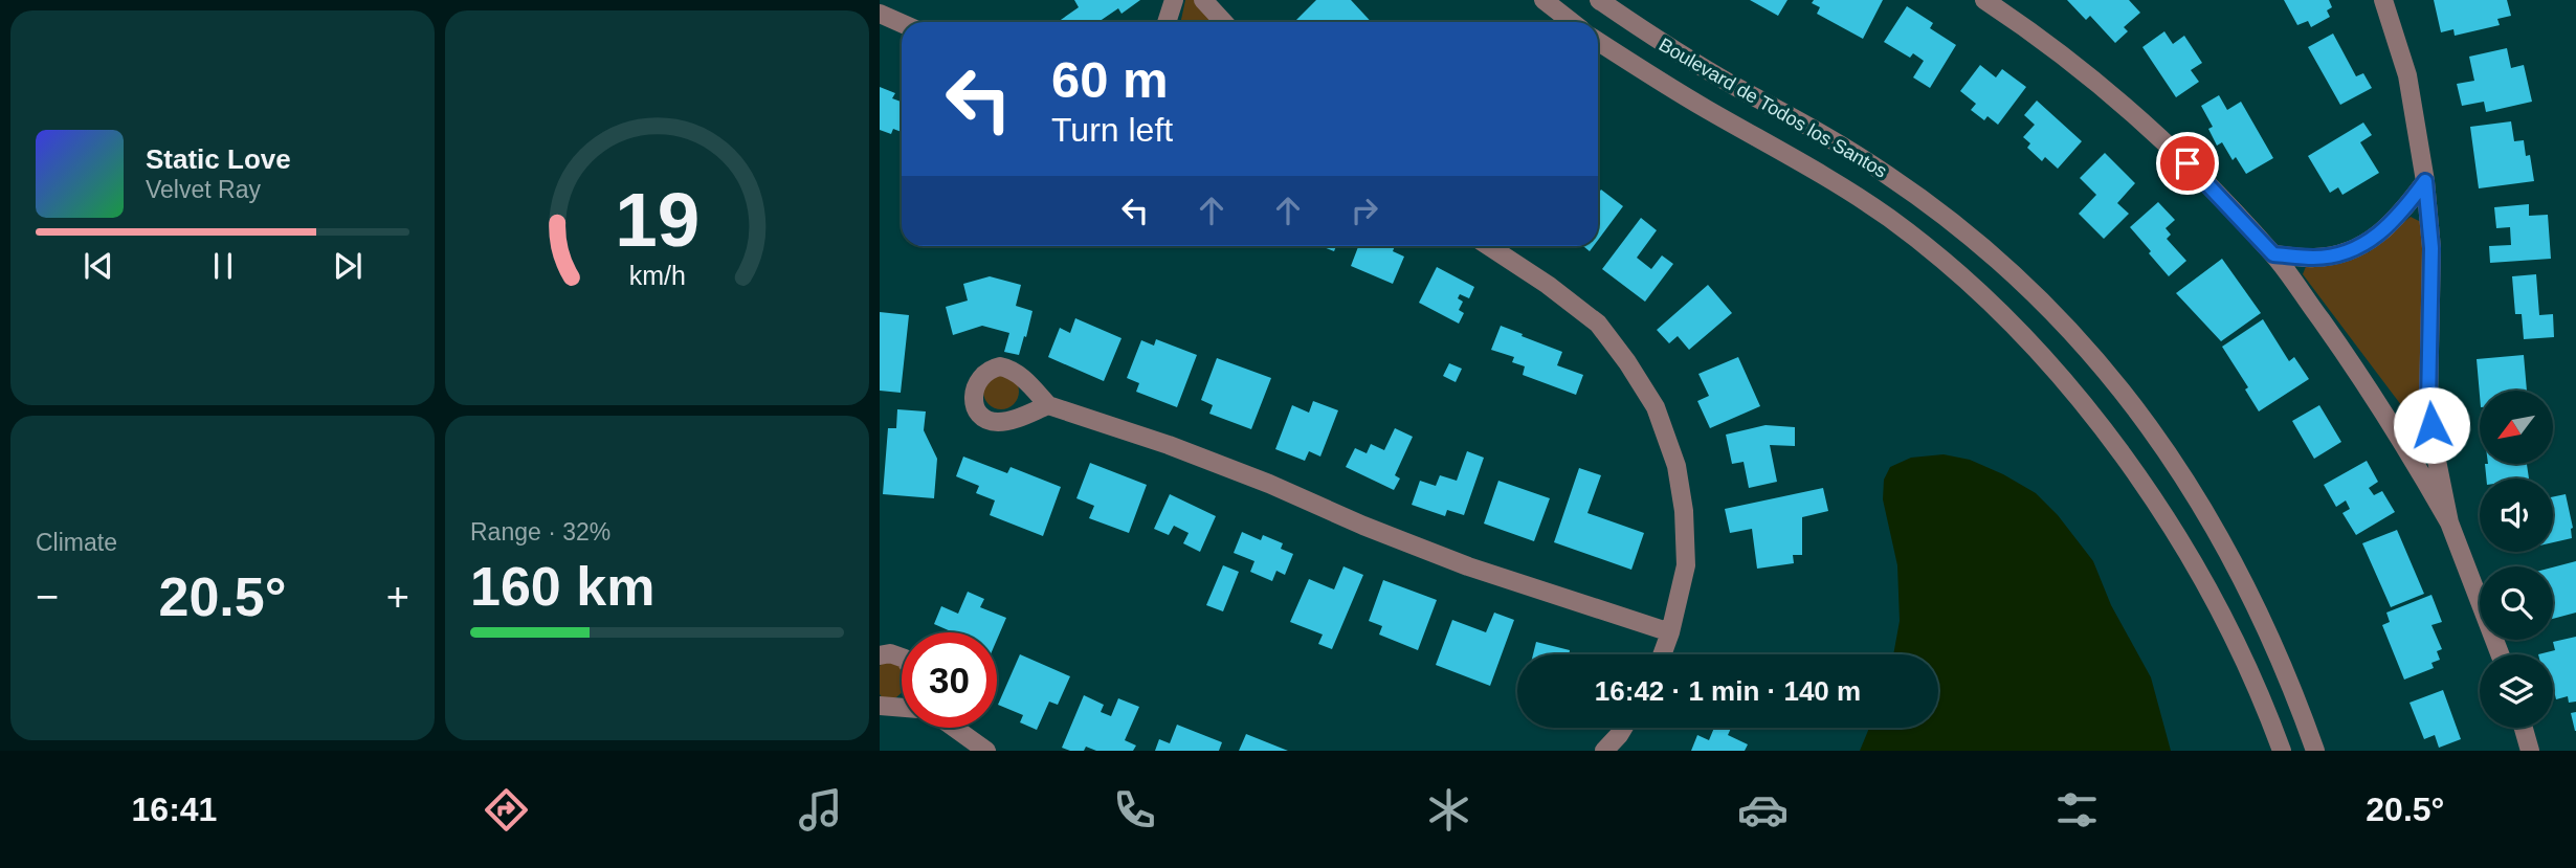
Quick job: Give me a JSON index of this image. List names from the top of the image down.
{
  "streets": {
    "street": ["Boulevard de Todos los Santos"]
  },
  "north": "bottom left",
  "page": {
    "turn": ["60 m", "Turn left"],
    "song": ["Static Love", "Velvet Ray"],
    "tile": [
      "Climate",
      ["Range · 32%", "160 km"]
    ],
    "heat": ["−", "20.5°", "+"],
    "limit": "30",
    "trip": "16:42 · 1 min · 140 m",
    "tabs": ["16:41", "20.5°"],
    "gauge": ["19", "km/h"]
  }
}
